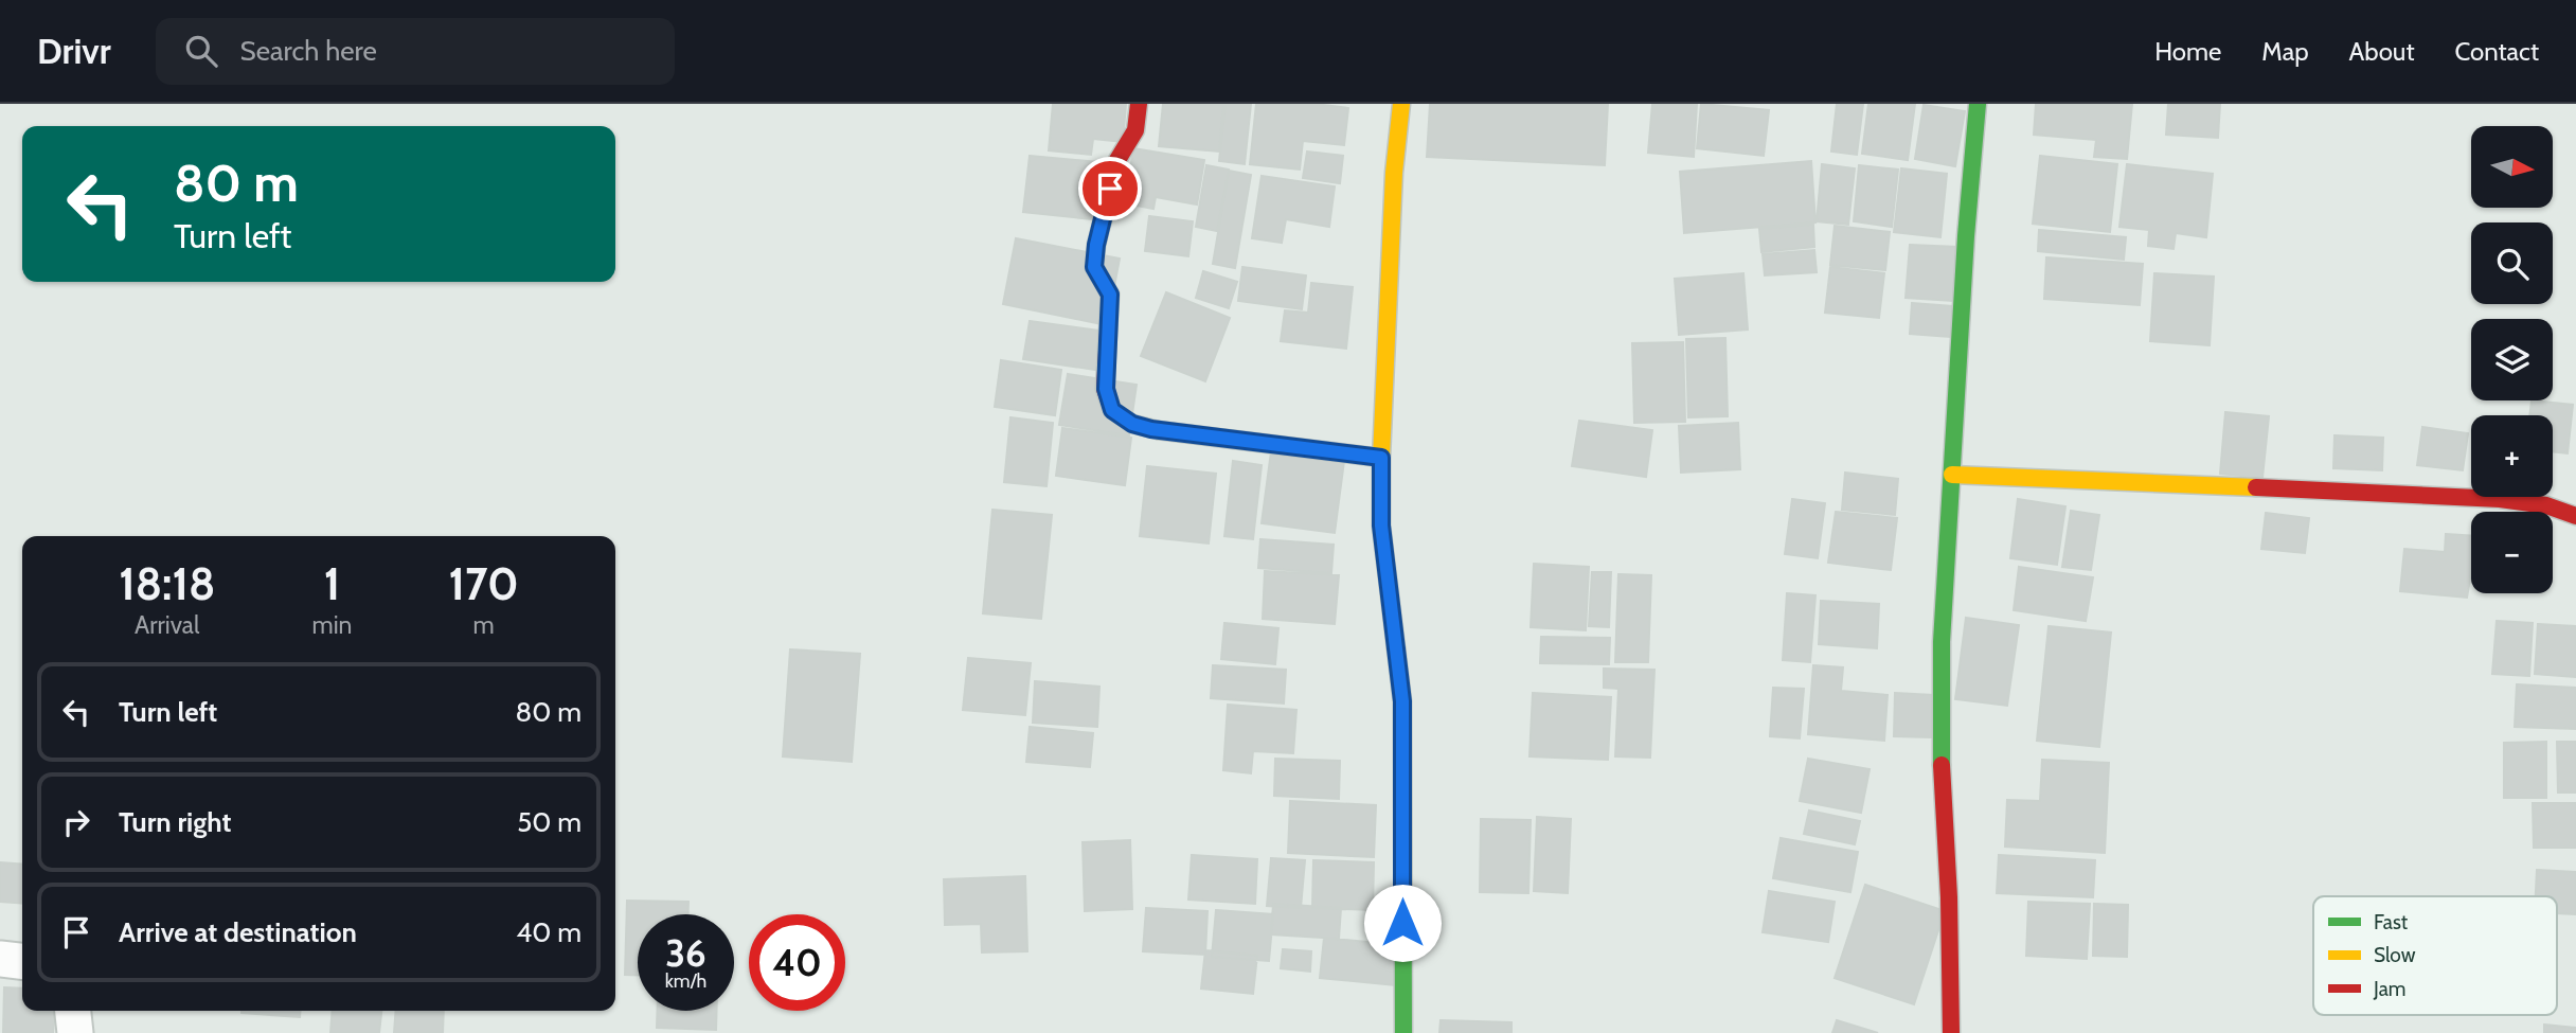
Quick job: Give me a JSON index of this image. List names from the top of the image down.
{
  "legend": ["Fast", "Slow", "Jam"],
  "north": "right",
  "page": {
    "header": "Drivr",
    "search": "Search here",
    "nav": [
      "Home",
      "Map",
      "About",
      "Contact"
    ],
    "map_buttons": ["+", "−"],
    "turn": ["80 m", "Turn left"],
    "eta": [
      "18:18",
      "Arrival",
      "1",
      "min",
      "170",
      "m"
    ],
    "list": [
      {
        "name": "Turn left",
        "value": "80 m"
      },
      {
        "name": "Turn right",
        "value": "50 m"
      },
      {
        "name": "Arrive at destination",
        "value": "40 m"
      }
    ],
    "speed": "36 km/h",
    "limit": "40"
  }
}
